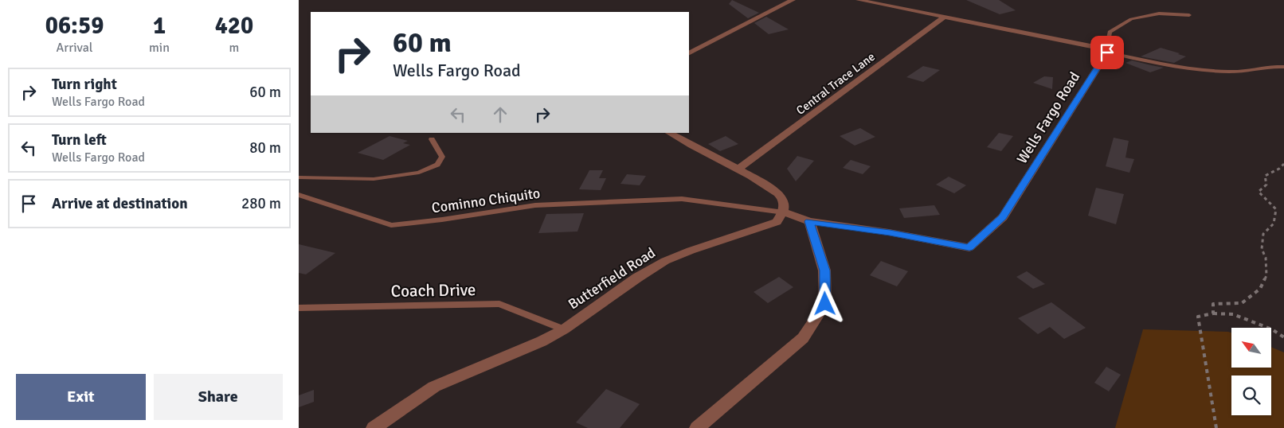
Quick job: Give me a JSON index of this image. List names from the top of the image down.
{
  "streets": {
    "street": ["Central Trace Lane", "Wells Fargo Road", "Butterfield Road"],
    "lane": ["Cominno Chiquito", "Coach Drive"]
  },
  "crossings": [
    ["Wells Fargo Road", "Butterfield Road"],
    ["Butterfield Road", "Coach Drive"]
  ],
  "north": "top left",
  "page": {
    "eta": [
      "06:59",
      "Arrival",
      "1",
      "min",
      "420",
      "m"
    ],
    "turn": ["60 m", "Wells Fargo Road"],
    "list": [
      {
        "name": "Turn right",
        "note": "Wells Fargo Road",
        "value": "60 m"
      },
      {
        "name": "Turn left",
        "note": "Wells Fargo Road",
        "value": "80 m"
      },
      {
        "name": "Arrive at destination",
        "value": "280 m"
      }
    ],
    "buttons": ["Exit", "Share"]
  }
}
